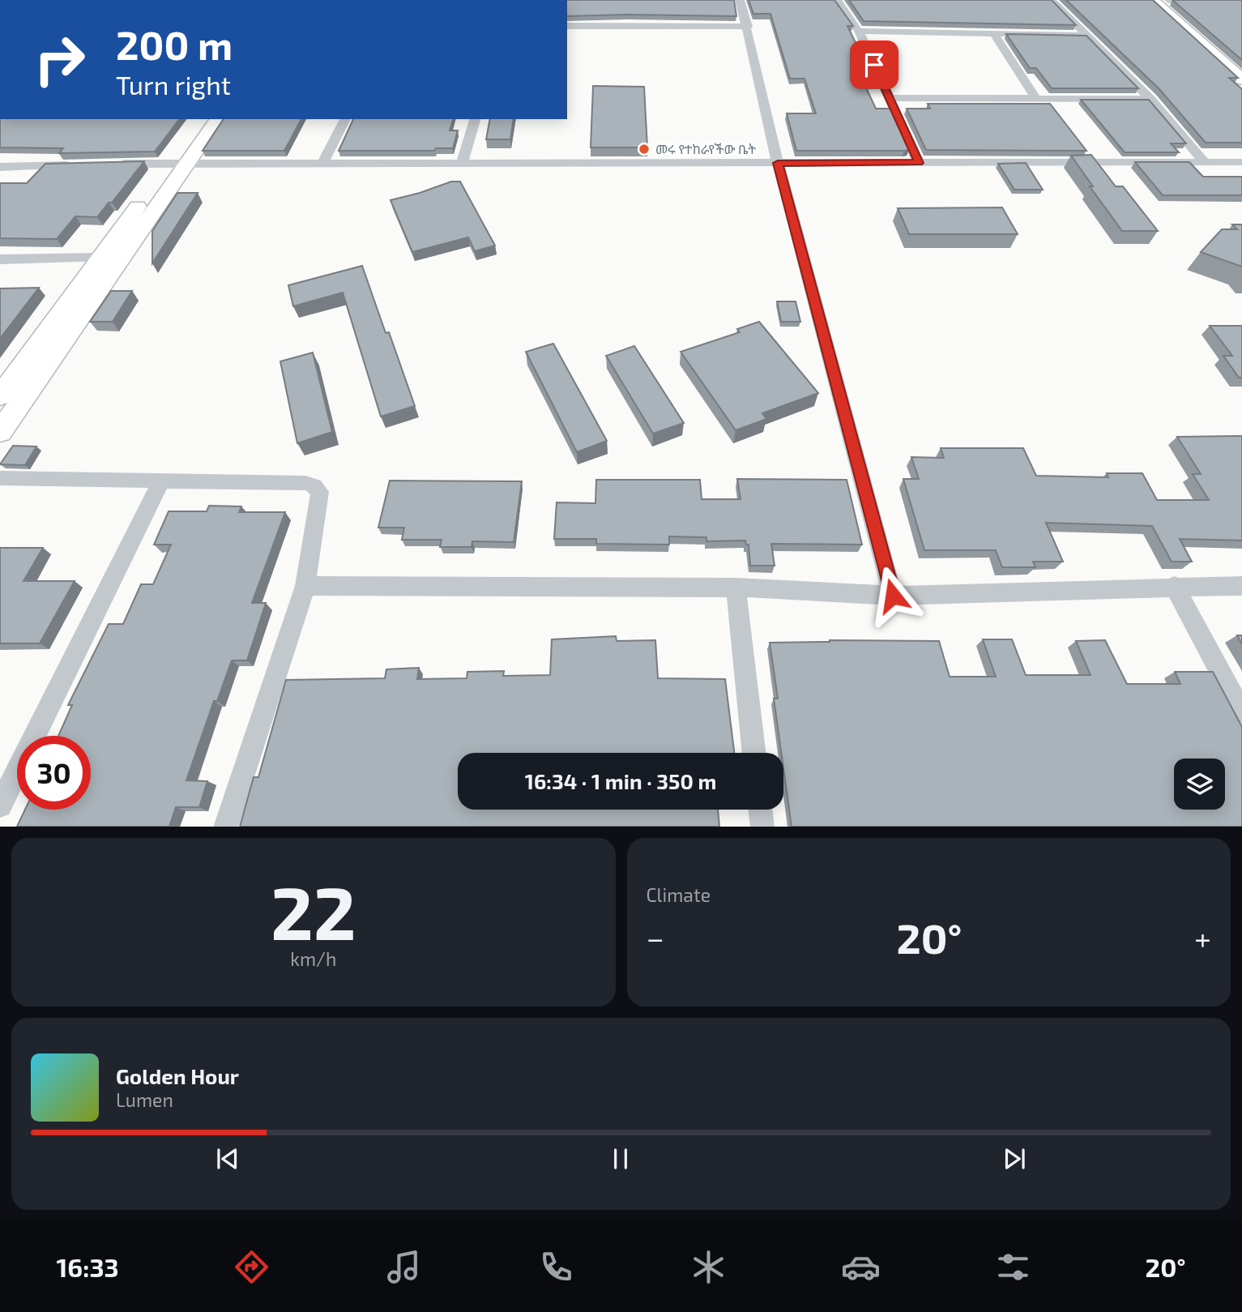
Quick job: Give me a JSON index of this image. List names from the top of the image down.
{
  "places": ["መሩ የተከራየችው ቤት"],
  "page": {
    "turn": ["200 m", "Turn right"],
    "limit": "30",
    "trip": "16:34 · 1 min · 350 m",
    "tile": [
      ["22", "km/h"],
      "Climate"
    ],
    "heat": ["−", "20°", "+"],
    "song": ["Golden Hour", "Lumen"],
    "tabs": ["16:33", "20°"]
  }
}
